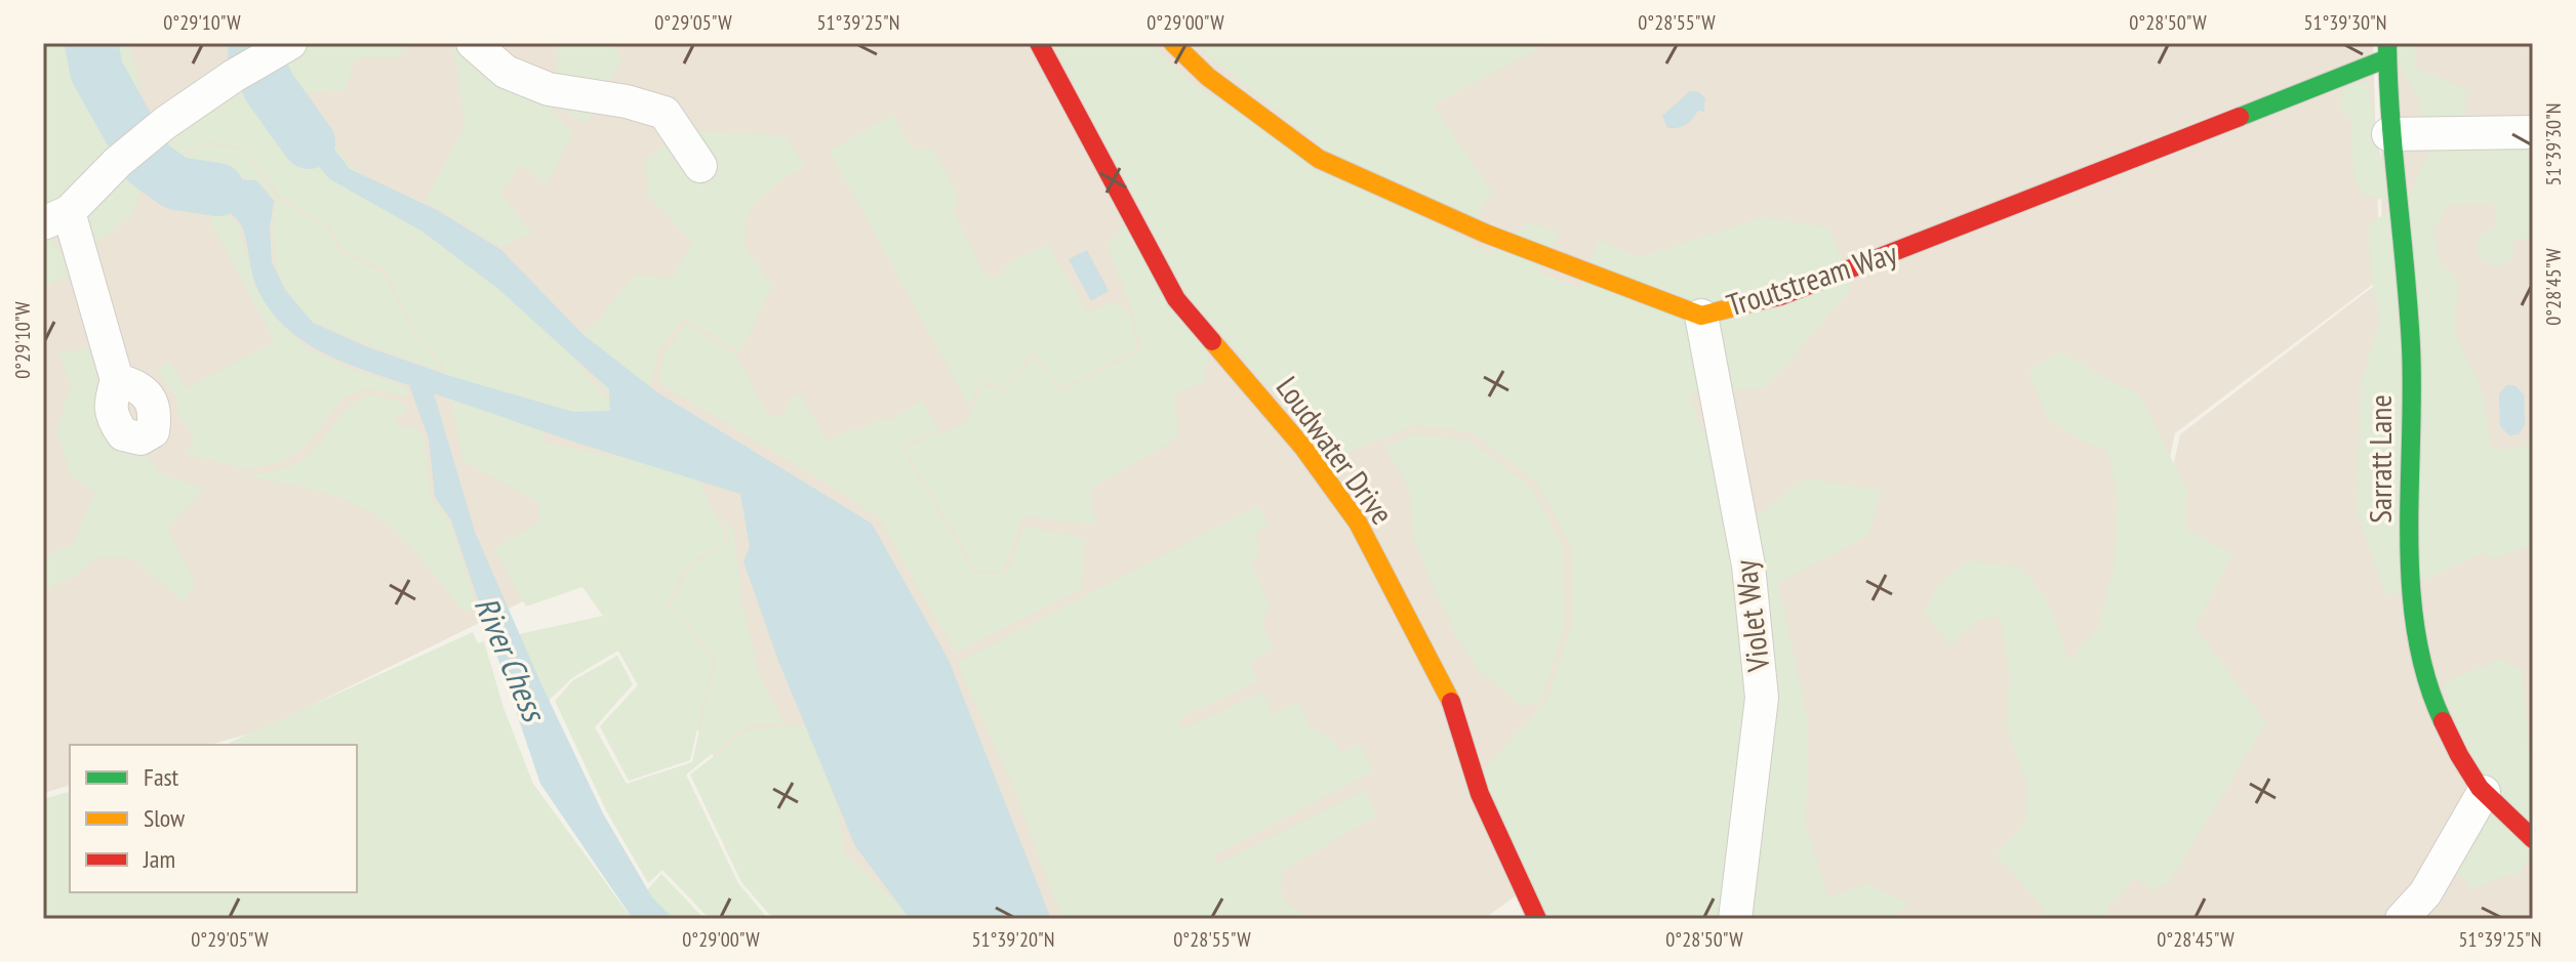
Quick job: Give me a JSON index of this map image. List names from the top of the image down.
{
  "streets": {
    "street": [
      "Troutstream Way",
      "Loudwater Drive",
      "Sarratt Lane",
      "Violet Way"
    ]
  },
  "crossings": [
    ["Troutstream Way", "Sarratt Lane"],
    ["Troutstream Way", "Violet Way"]
  ],
  "water": ["River Chess"],
  "legend": ["Fast", "Slow", "Jam"],
  "coordinates": [
    "0°29'10\"W",
    "0°29'05\"W",
    "51°39'25\"N",
    "0°29'00\"W",
    "0°28'55\"W",
    "0°28'50\"W",
    "51°39'30\"N",
    "0°28'45\"W",
    "51°39'20\"N"
  ]
}
